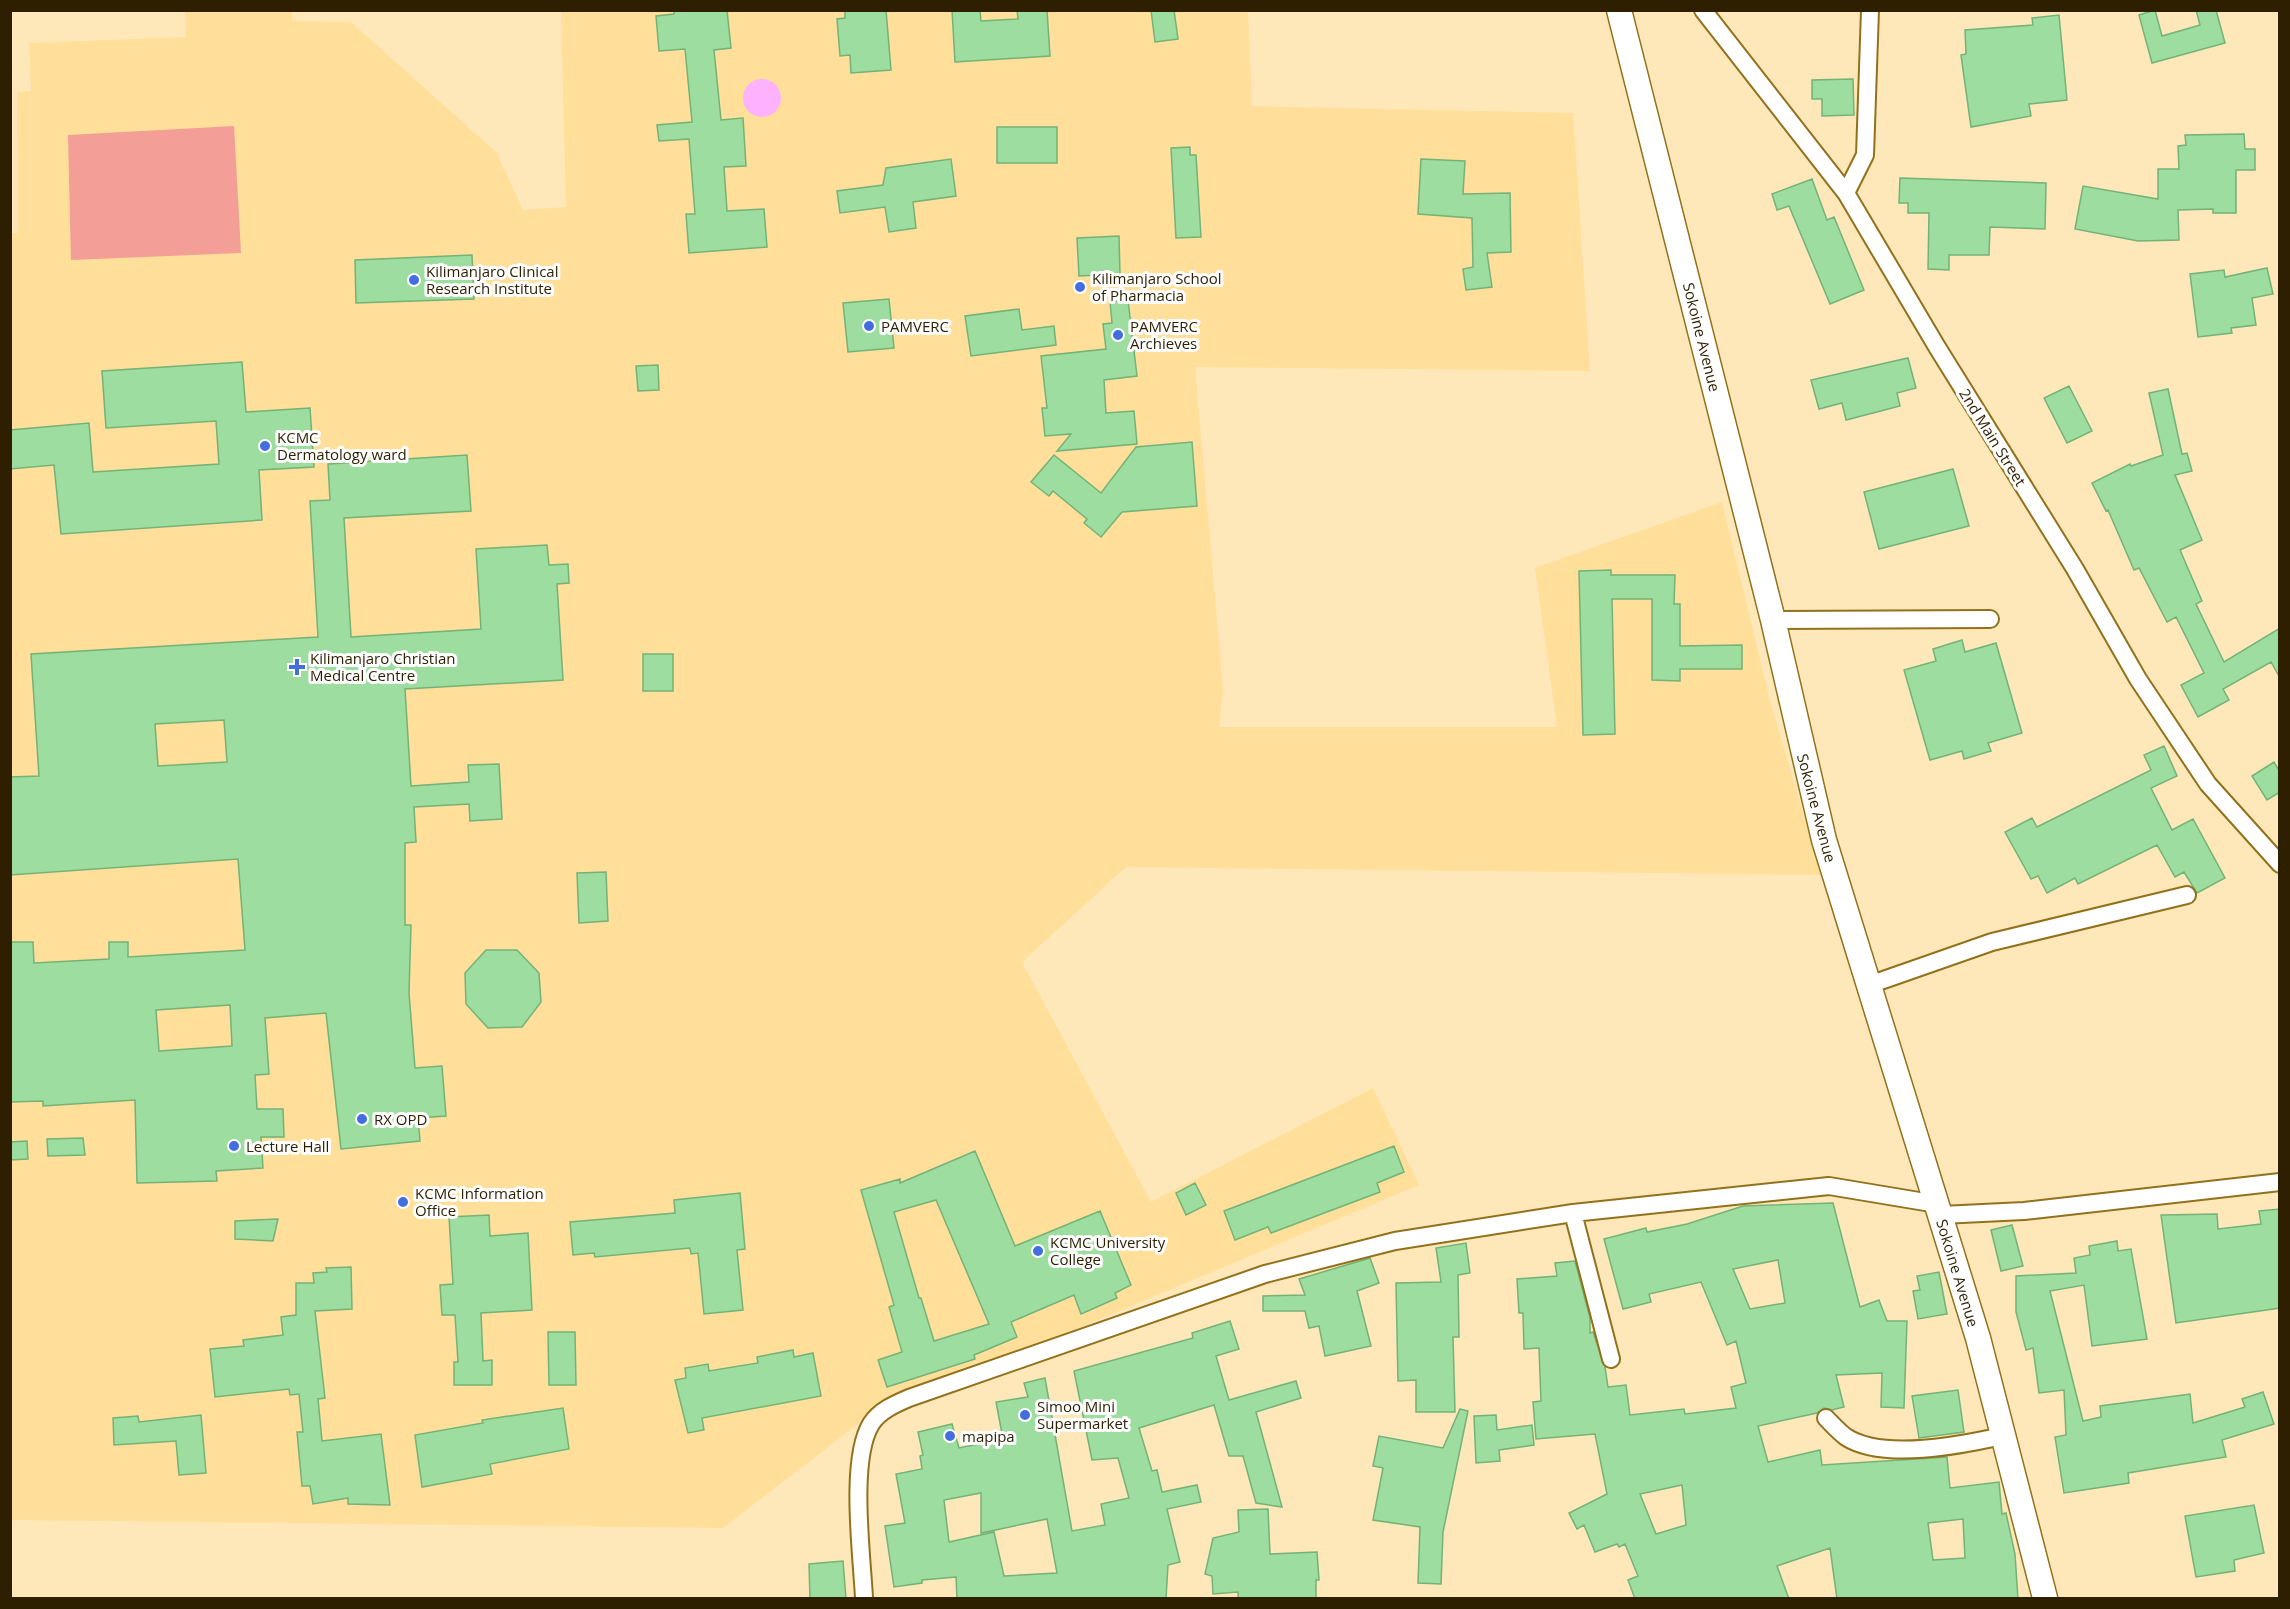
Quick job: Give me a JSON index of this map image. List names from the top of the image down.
{
  "streets": {
    "street": ["Sokoine Avenue", "2nd Main Street"]
  },
  "places": {
    "other": [
      "Kilimanjaro Clinical Research Institute",
      "Kilimanjaro School of Pharmacia",
      "PAMVERC",
      "PAMVERC Archieves",
      "KCMC Dermatology ward",
      "RX OPD",
      "Lecture Hall",
      "KCMC Information Office",
      "KCMC University College",
      "Simoo Mini Supermarket",
      "mapipa"
    ],
    "health": ["Kilimanjaro Christian Medical Centre"]
  }
}
